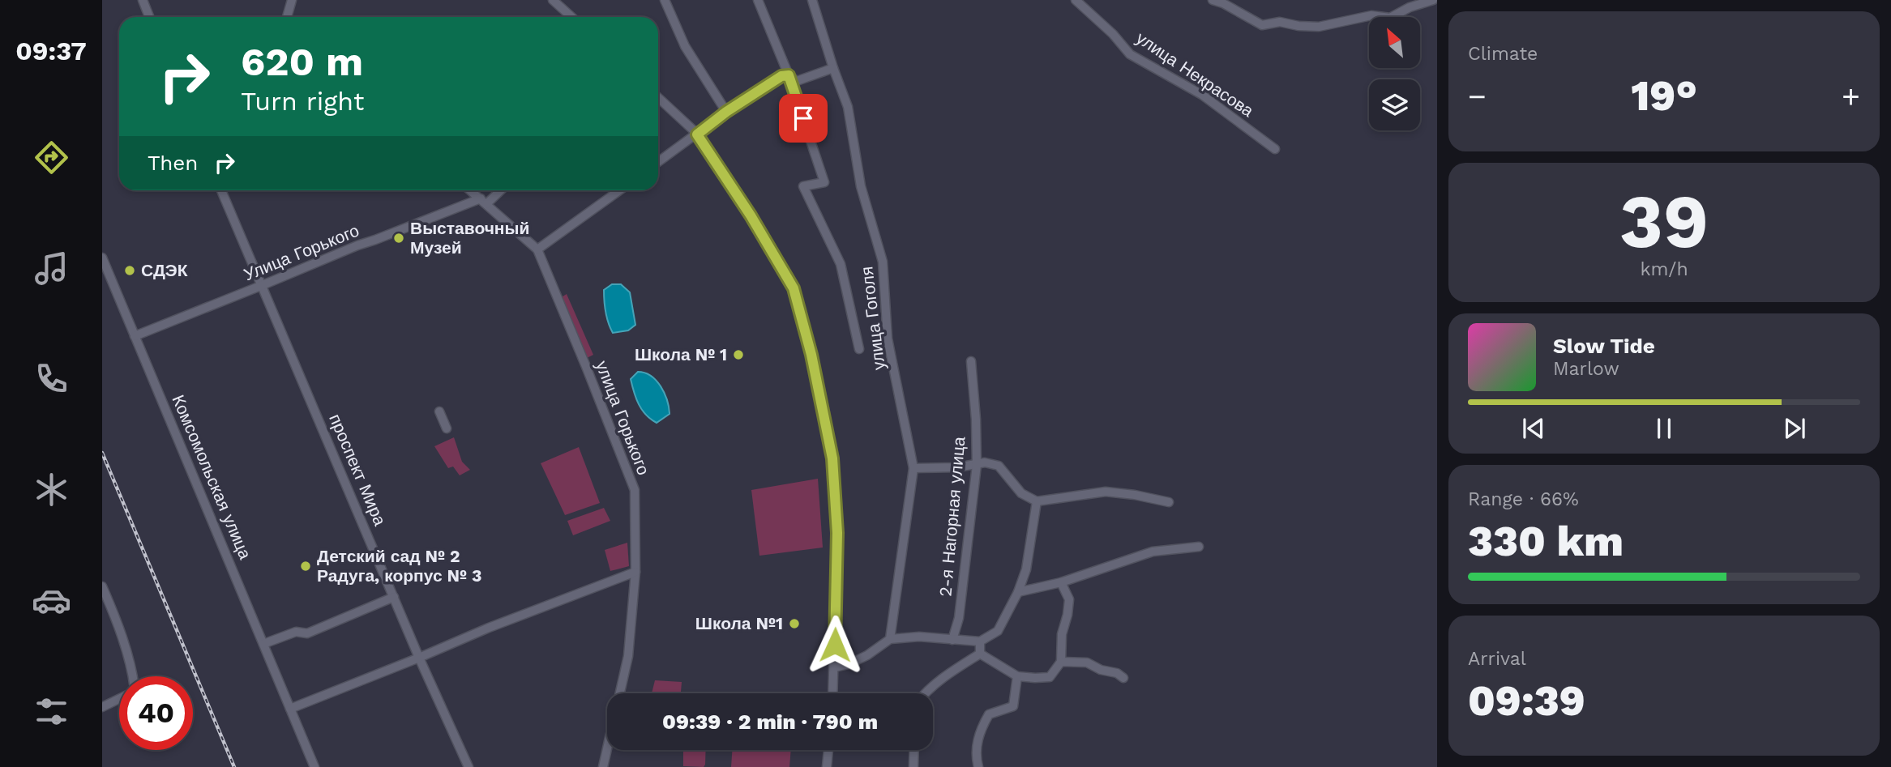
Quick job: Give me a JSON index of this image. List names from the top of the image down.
{
  "streets": {
    "street": [
      "улица Некрасова",
      "Улица Горького",
      "улица Гоголя",
      "улица Горького",
      "проспект Мира",
      "Комсомольская улица",
      "2-я Нагорная улица"
    ]
  },
  "crossings": [
    ["Улица Горького", "улица Горького"],
    ["Улица Горького", "проспект Мира"],
    ["Улица Горького", "Комсомольская улица"]
  ],
  "places": [
    "Выставочный Музей",
    "СДЭК",
    "Школа № 1",
    "Детский сад № 2 Радуга, корпус № 3",
    "Школа №1"
  ],
  "north": "top left",
  "page": {
    "tabs": "09:37",
    "tile": [
      "Climate",
      ["39", "km/h"],
      ["Range · 66%", "330 km"],
      ["Arrival", "09:39"]
    ],
    "turn": ["620 m", "Turn right"],
    "heat": ["−", "19°", "+"],
    "then": "Then",
    "song": ["Slow Tide", "Marlow"],
    "limit": "40",
    "trip": "09:39 · 2 min · 790 m"
  }
}
